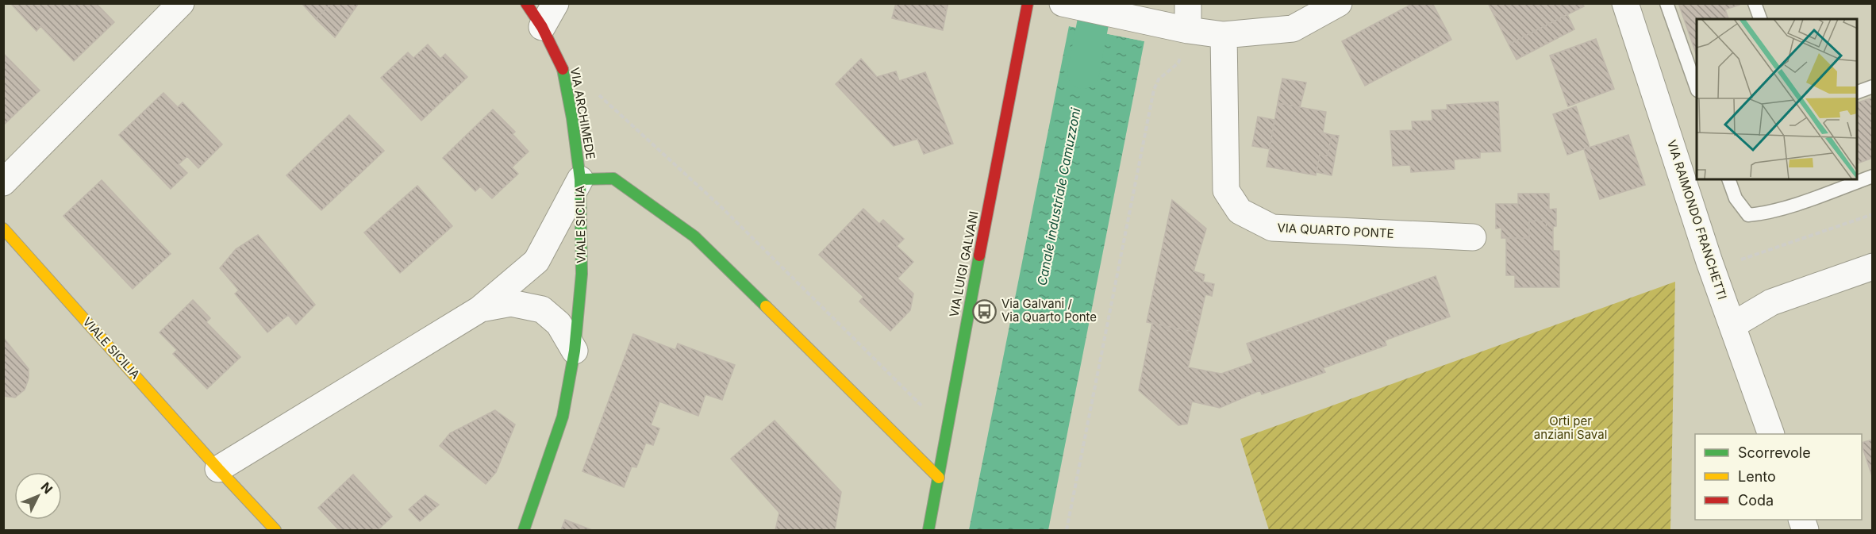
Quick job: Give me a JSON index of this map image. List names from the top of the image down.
{
  "streets": {
    "street": [
      "VIA ARCHIMEDE",
      "VIA RAIMONDO FRANCHETTI",
      "VIALE SICILIA",
      "VIA QUARTO PONTE",
      "VIA LUIGI GALVANI"
    ]
  },
  "crossings": [
    ["VIA ARCHIMEDE", "VIALE SICILIA"]
  ],
  "water": ["Canale industriale Camuzzoni"],
  "parks": ["Orti per anziani Saval"],
  "places": {
    "bus stop": ["Via Galvani / Via Quarto Ponte"]
  },
  "legend": ["Scorrevole", "Lento", "Coda"],
  "north": "top right"
}
